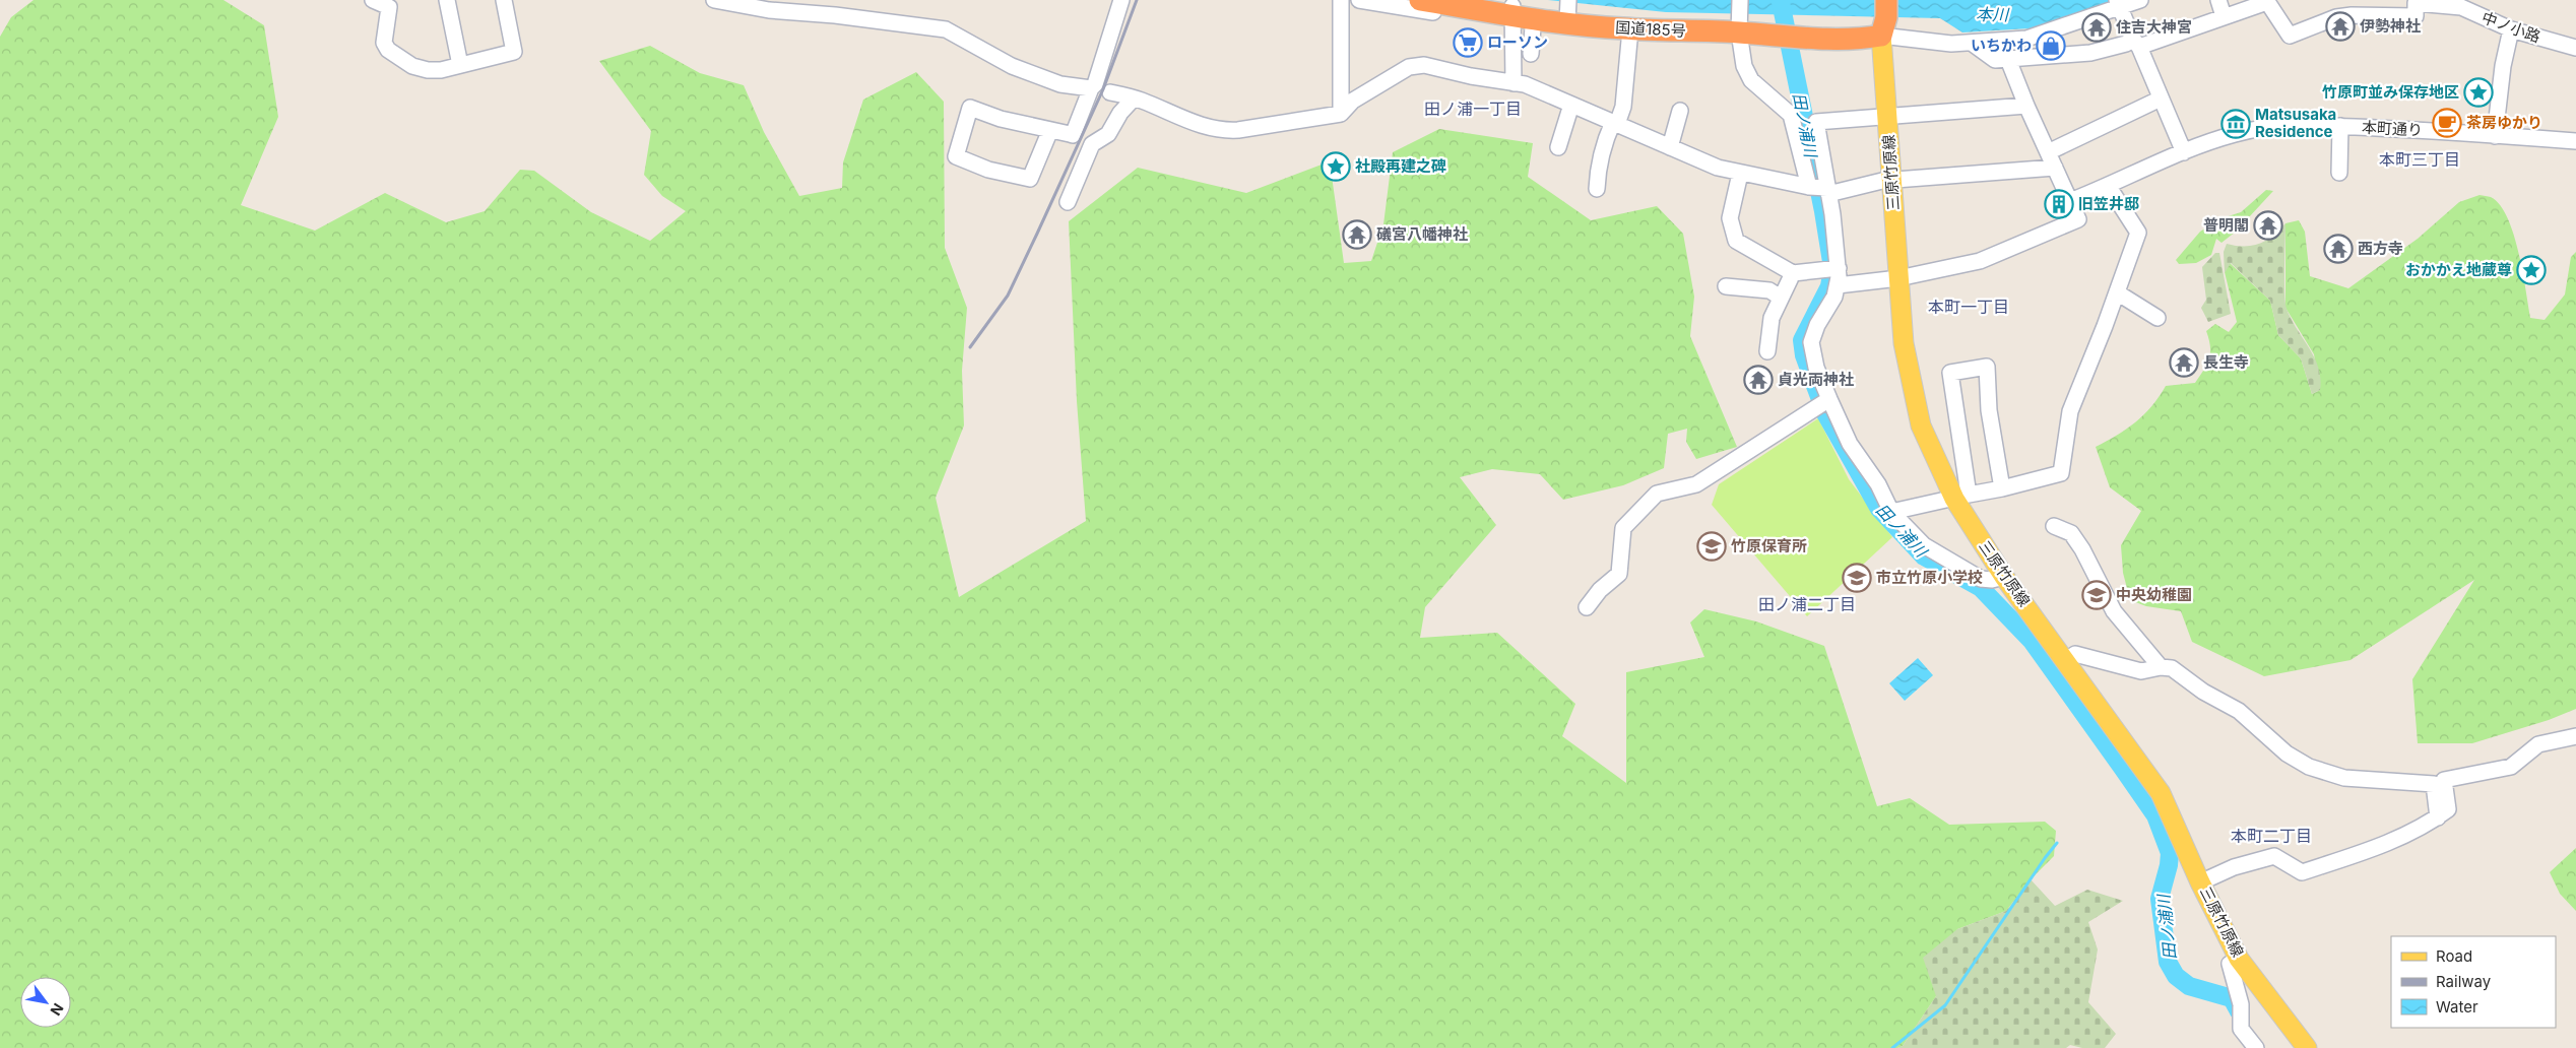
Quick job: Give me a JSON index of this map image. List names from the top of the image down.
{
  "streets": {
    "highway": ["国道185号"],
    "main road": ["三原竹原線"],
    "street": ["中ノ小路", "本町通り"]
  },
  "crossings": [
    ["国道185号", "三原竹原線"]
  ],
  "districts": [
    "田ノ浦一丁目",
    "本町三丁目",
    "本町一丁目",
    "田ノ浦二丁目",
    "本町二丁目"
  ],
  "water": ["本川", "田ノ浦川"],
  "places": {
    "temple": [
      "伊勢神社",
      "住吉大神宮",
      "普明閣",
      "礒宮八幡神社",
      "西方寺",
      "長生寺",
      "貞光両神社"
    ],
    "supermarket": ["ローソン"],
    "shop": ["いちかわ"],
    "place": ["竹原町並み保存地区", "社殿再建之碑", "おかかえ地蔵尊"],
    "cafe": ["茶房ゆかり"],
    "museum": ["Matsusaka Residence"],
    "building": ["旧笠井邸"],
    "school or university": ["竹原保育所", "市立竹原小学校", "中央幼稚園"]
  },
  "legend": ["Road", "Railway", "Water"],
  "north": "bottom right"
}
